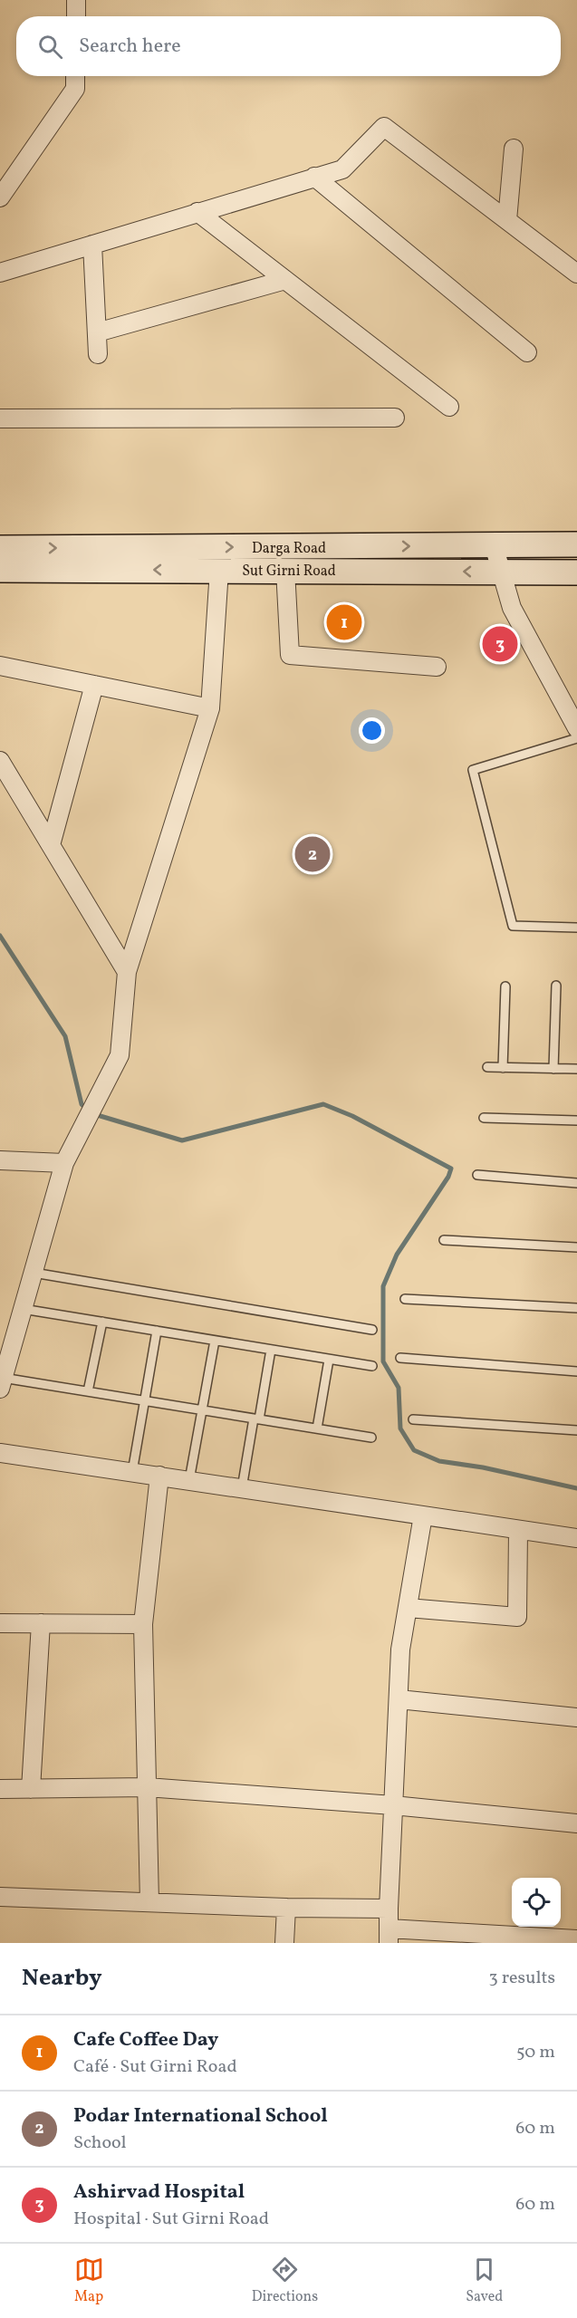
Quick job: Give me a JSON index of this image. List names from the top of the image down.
{
  "streets": {
    "main road": ["Darga Road", "Sut Girni Road"]
  },
  "one_way": ["Darga Road", "Sut Girni Road"],
  "page": {
    "search": "Search here",
    "pins": ["1", "3", "2"],
    "heading": ["Nearby", "3 results"],
    "list": [
      {
        "mark": "1",
        "name": "Cafe Coffee Day",
        "note": "Café · Sut Girni Road",
        "value": "50 m"
      },
      {
        "mark": "2",
        "name": "Podar International School",
        "note": "School",
        "value": "60 m"
      },
      {
        "mark": "3",
        "name": "Ashirvad Hospital",
        "note": "Hospital · Sut Girni Road",
        "value": "60 m"
      }
    ],
    "nav": ["Map", "Directions", "Saved"]
  }
}
